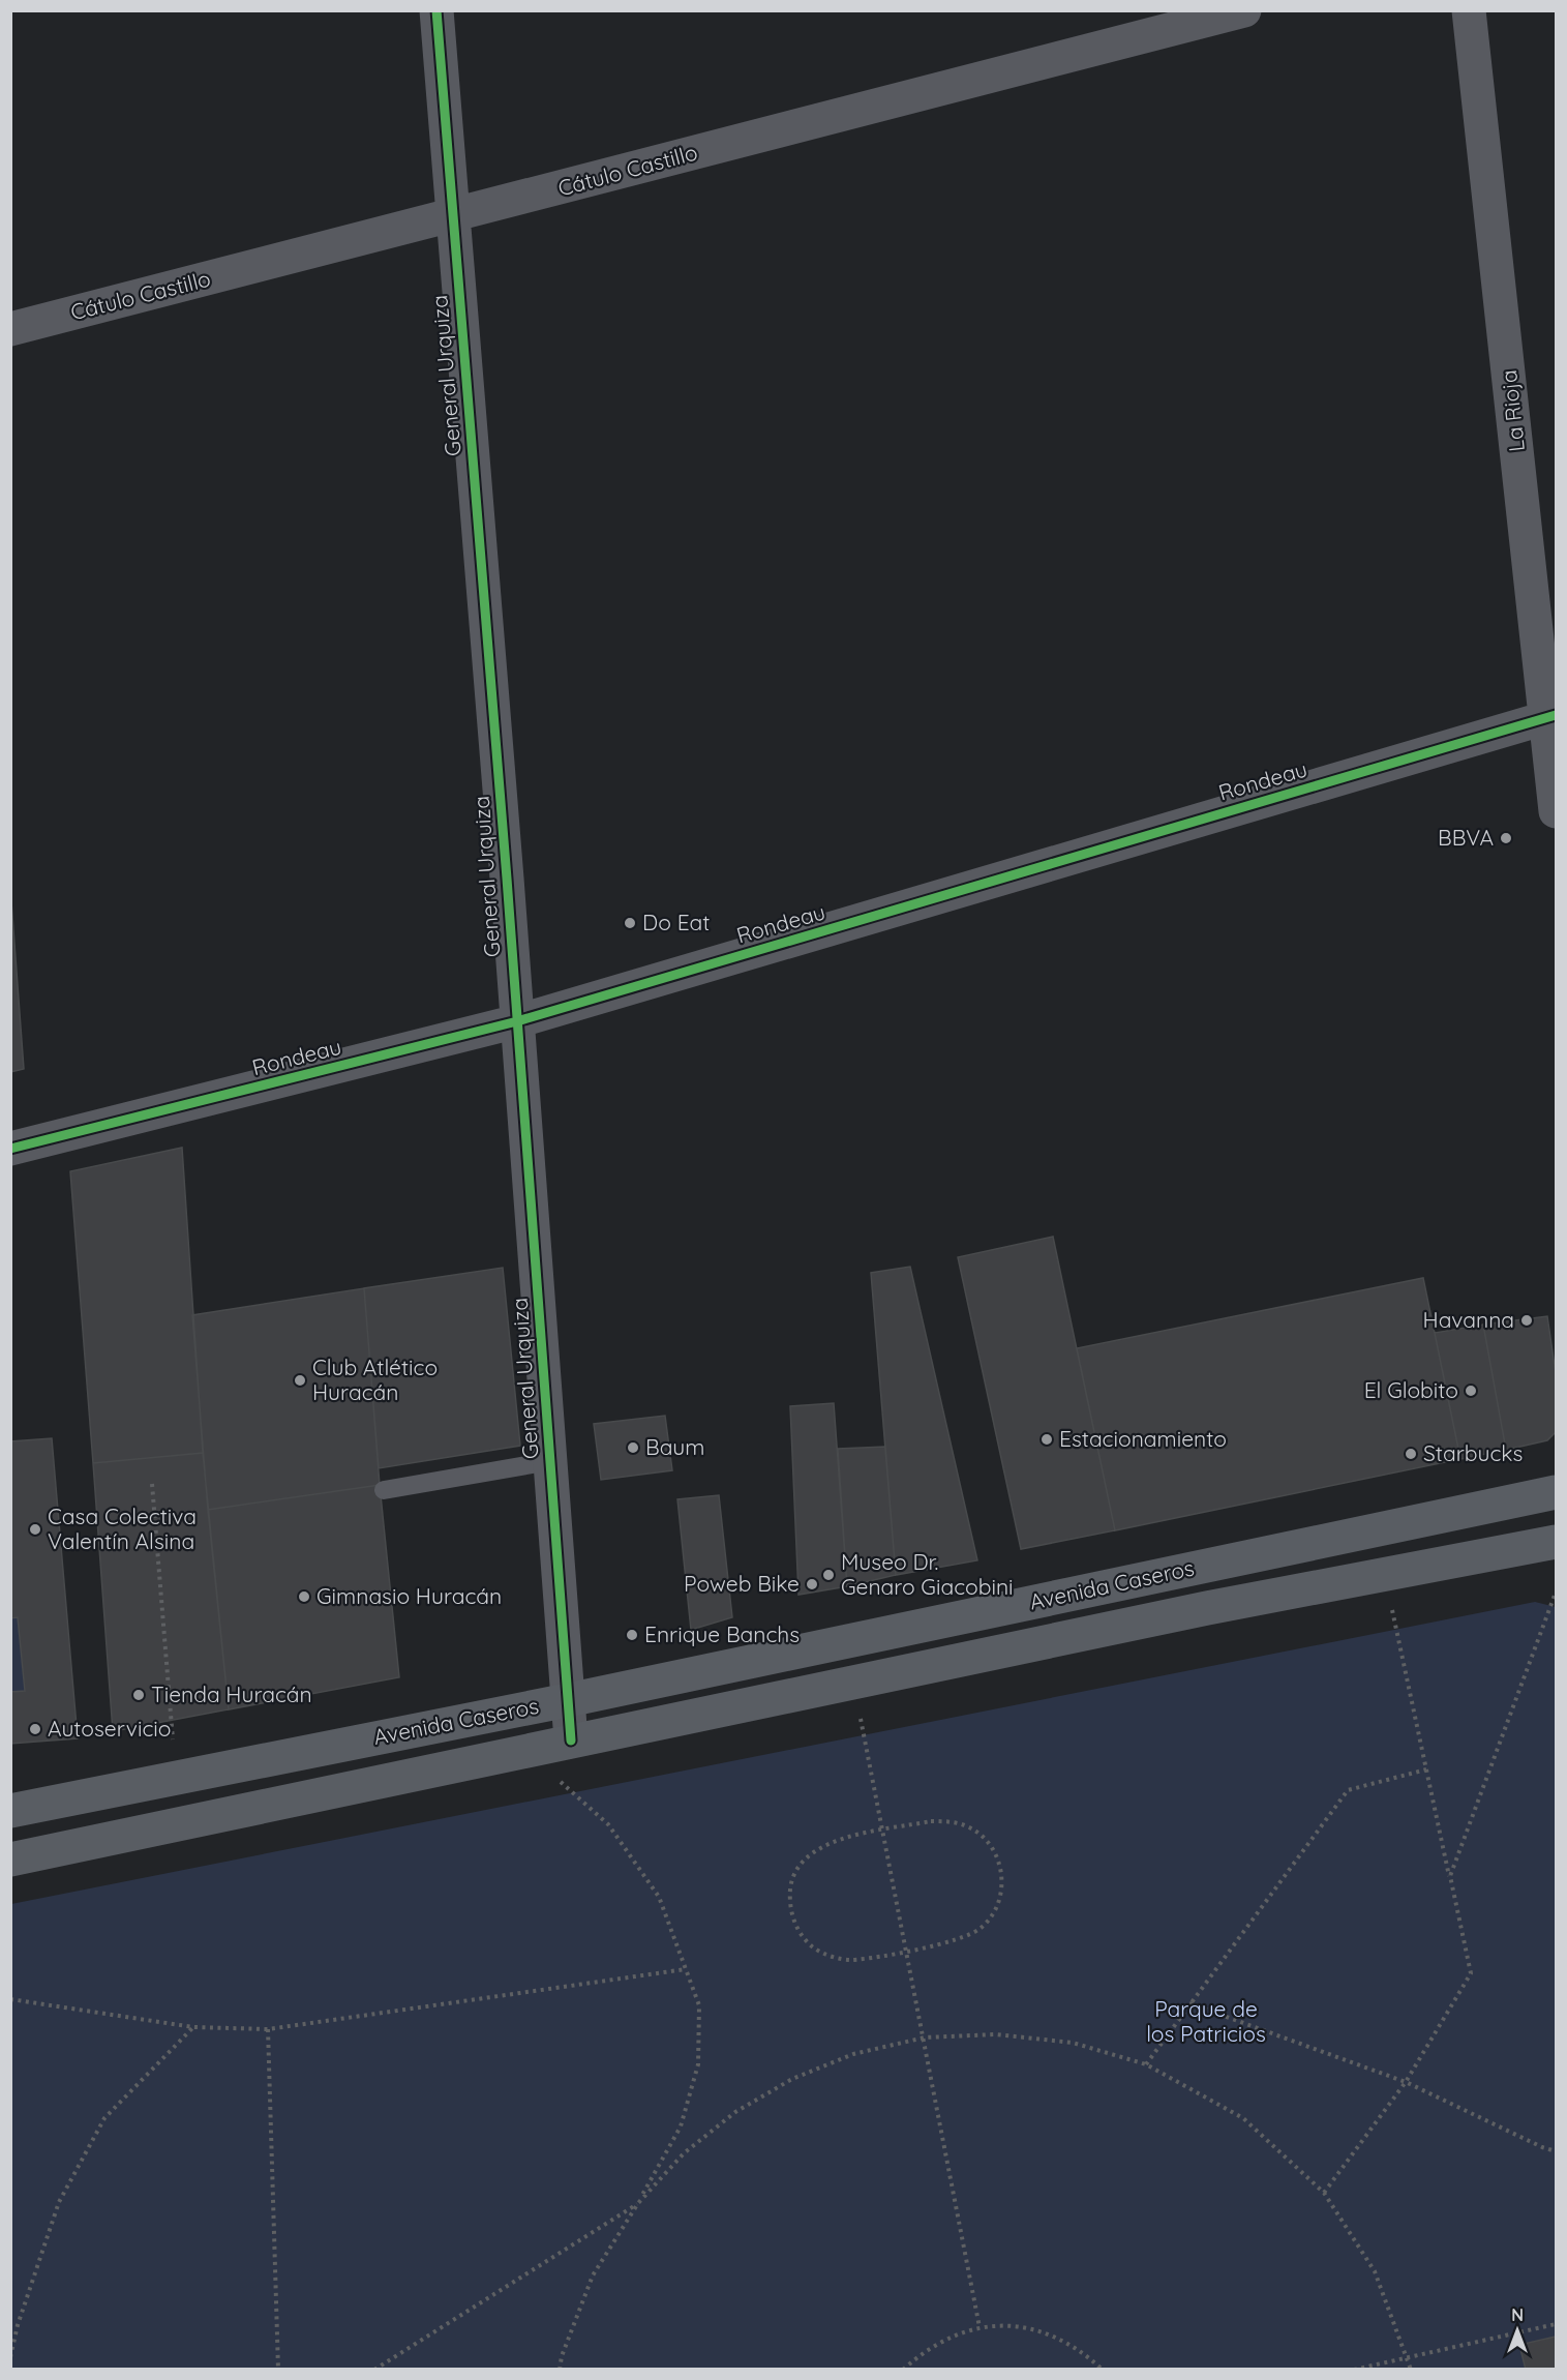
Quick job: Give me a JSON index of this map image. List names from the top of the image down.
{
  "streets": {
    "main road": ["Avenida Caseros"],
    "street": [
      "Cátulo Castillo",
      "General Urquiza",
      "La Rioja",
      "Rondeau"
    ]
  },
  "crossings": [
    ["Cátulo Castillo", "General Urquiza"],
    ["General Urquiza", "Rondeau"],
    ["General Urquiza", "Avenida Caseros"],
    ["La Rioja", "Rondeau"]
  ],
  "parks": ["Parque de los Patricios"],
  "places": [
    "BBVA",
    "Do Eat",
    "Havanna",
    "Club Atlético Huracán",
    "El Globito",
    "Estacionamiento",
    "Baum",
    "Starbucks",
    "Casa Colectiva Valentín Alsina",
    "Museo Dr. Genaro Giacobini",
    "Poweb Bike",
    "Gimnasio Huracán",
    "Enrique Banchs",
    "Tienda Huracán",
    "Autoservicio"
  ],
  "north": "top"
}
